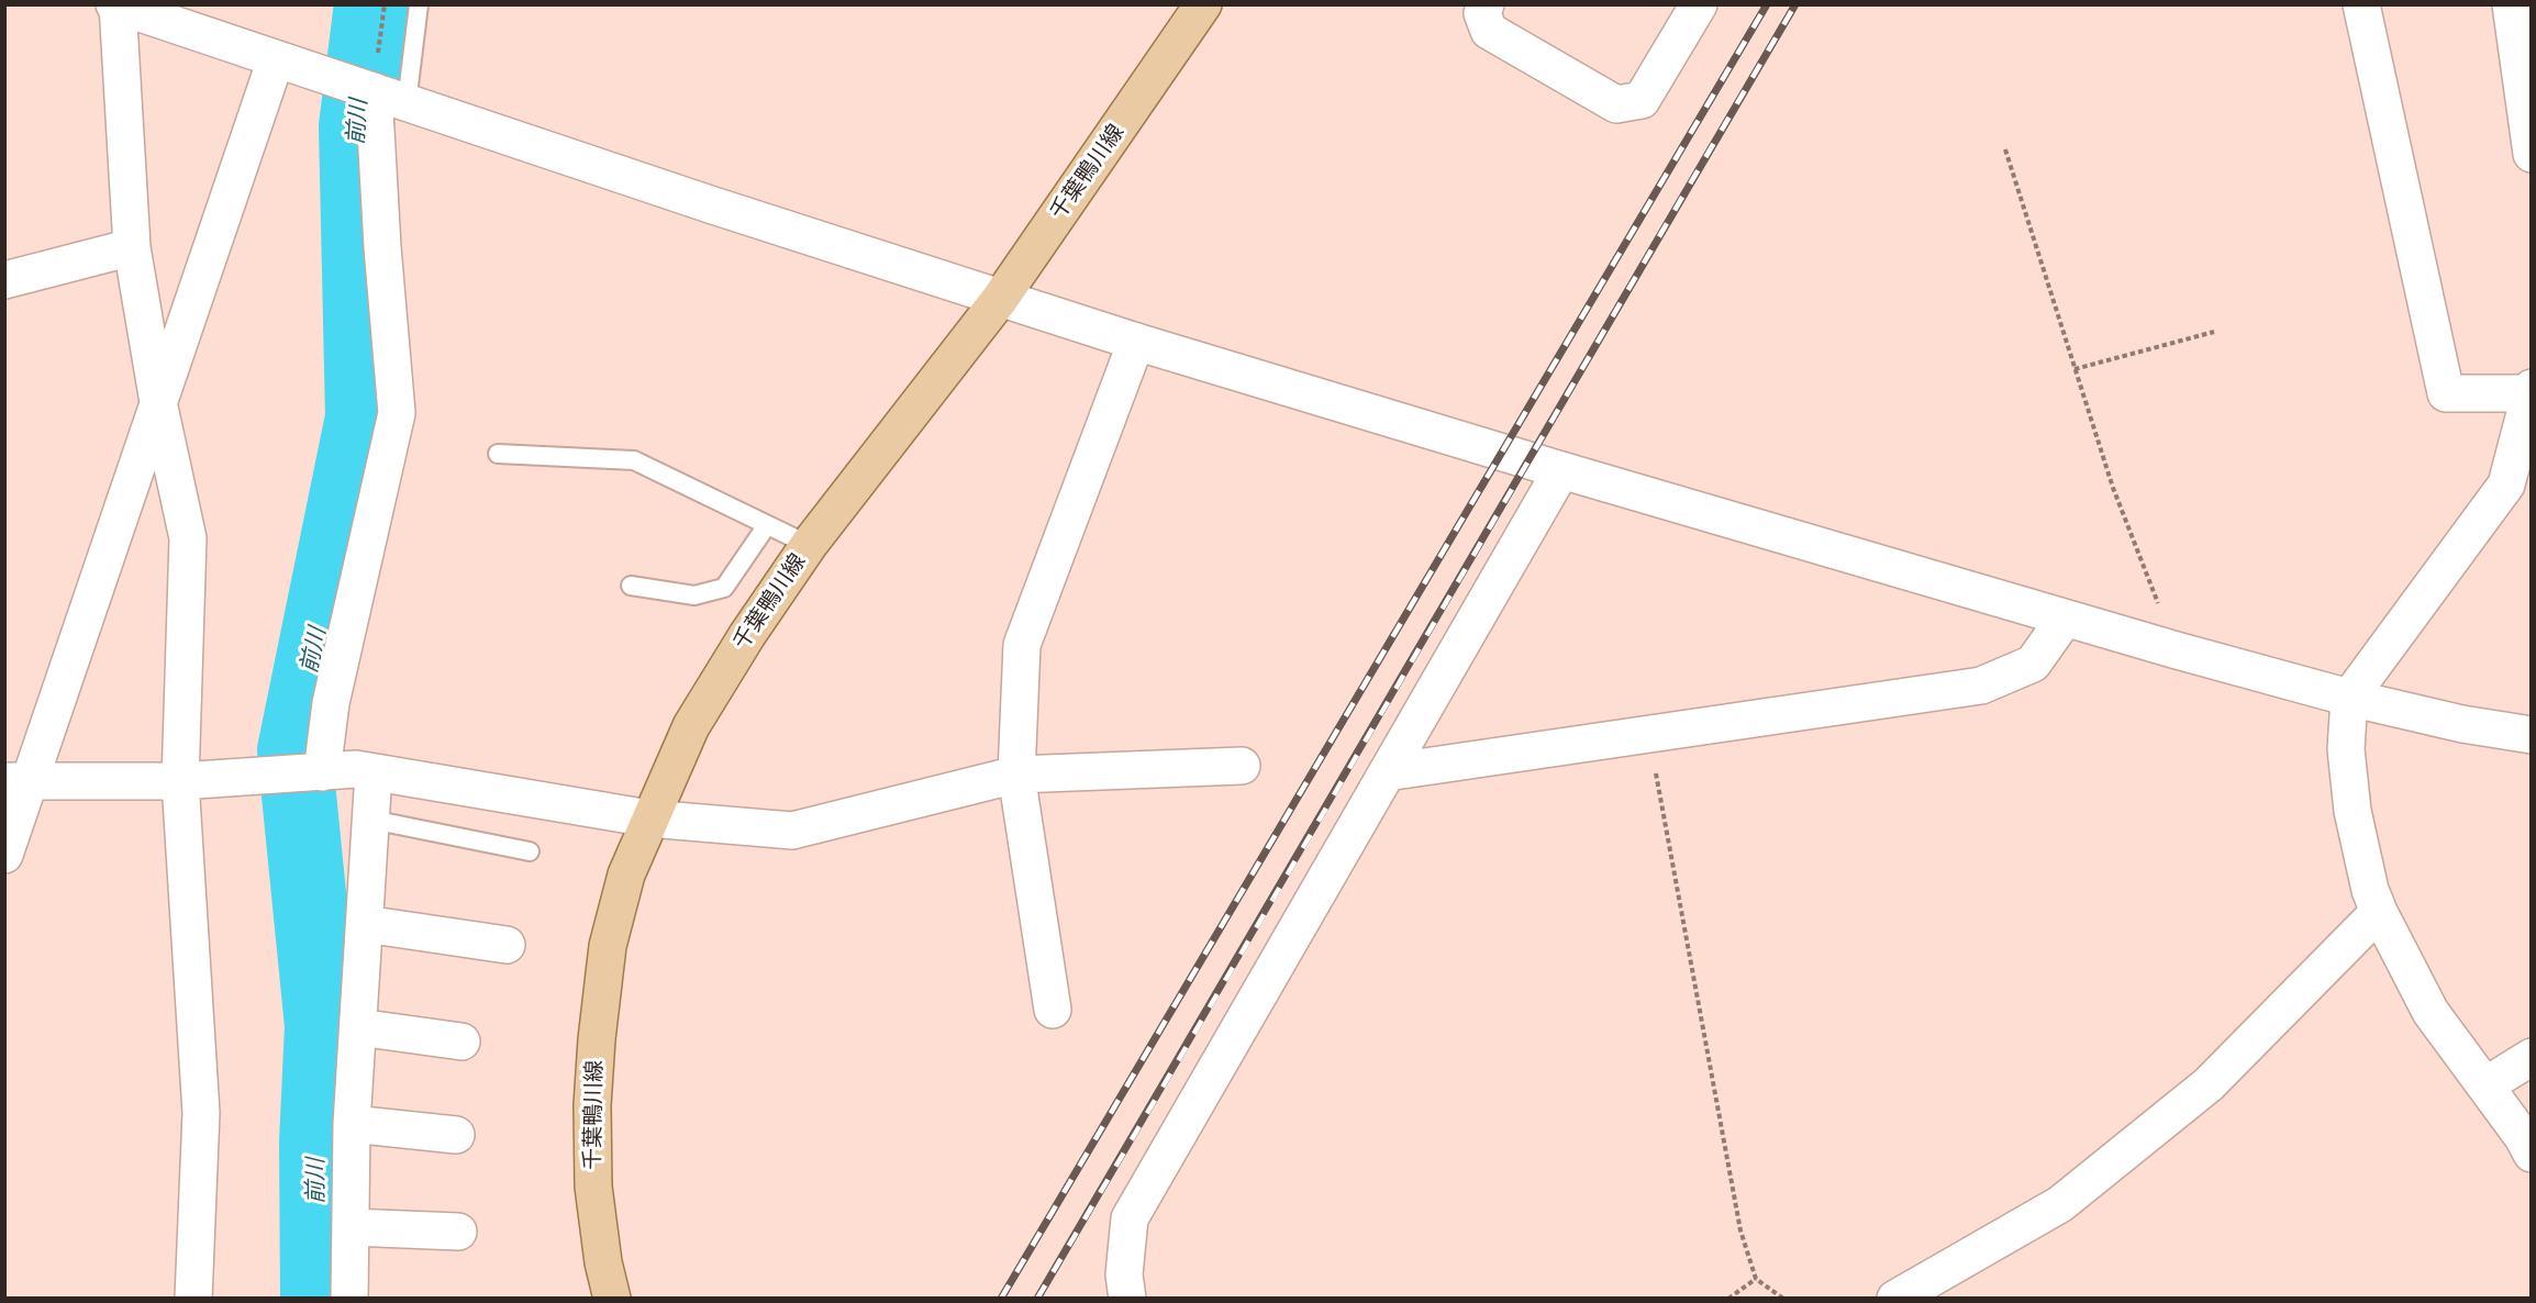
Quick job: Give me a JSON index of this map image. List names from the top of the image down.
{
  "streets": {
    "main road": ["千葉鴨川線"]
  },
  "water": ["前川"]
}
